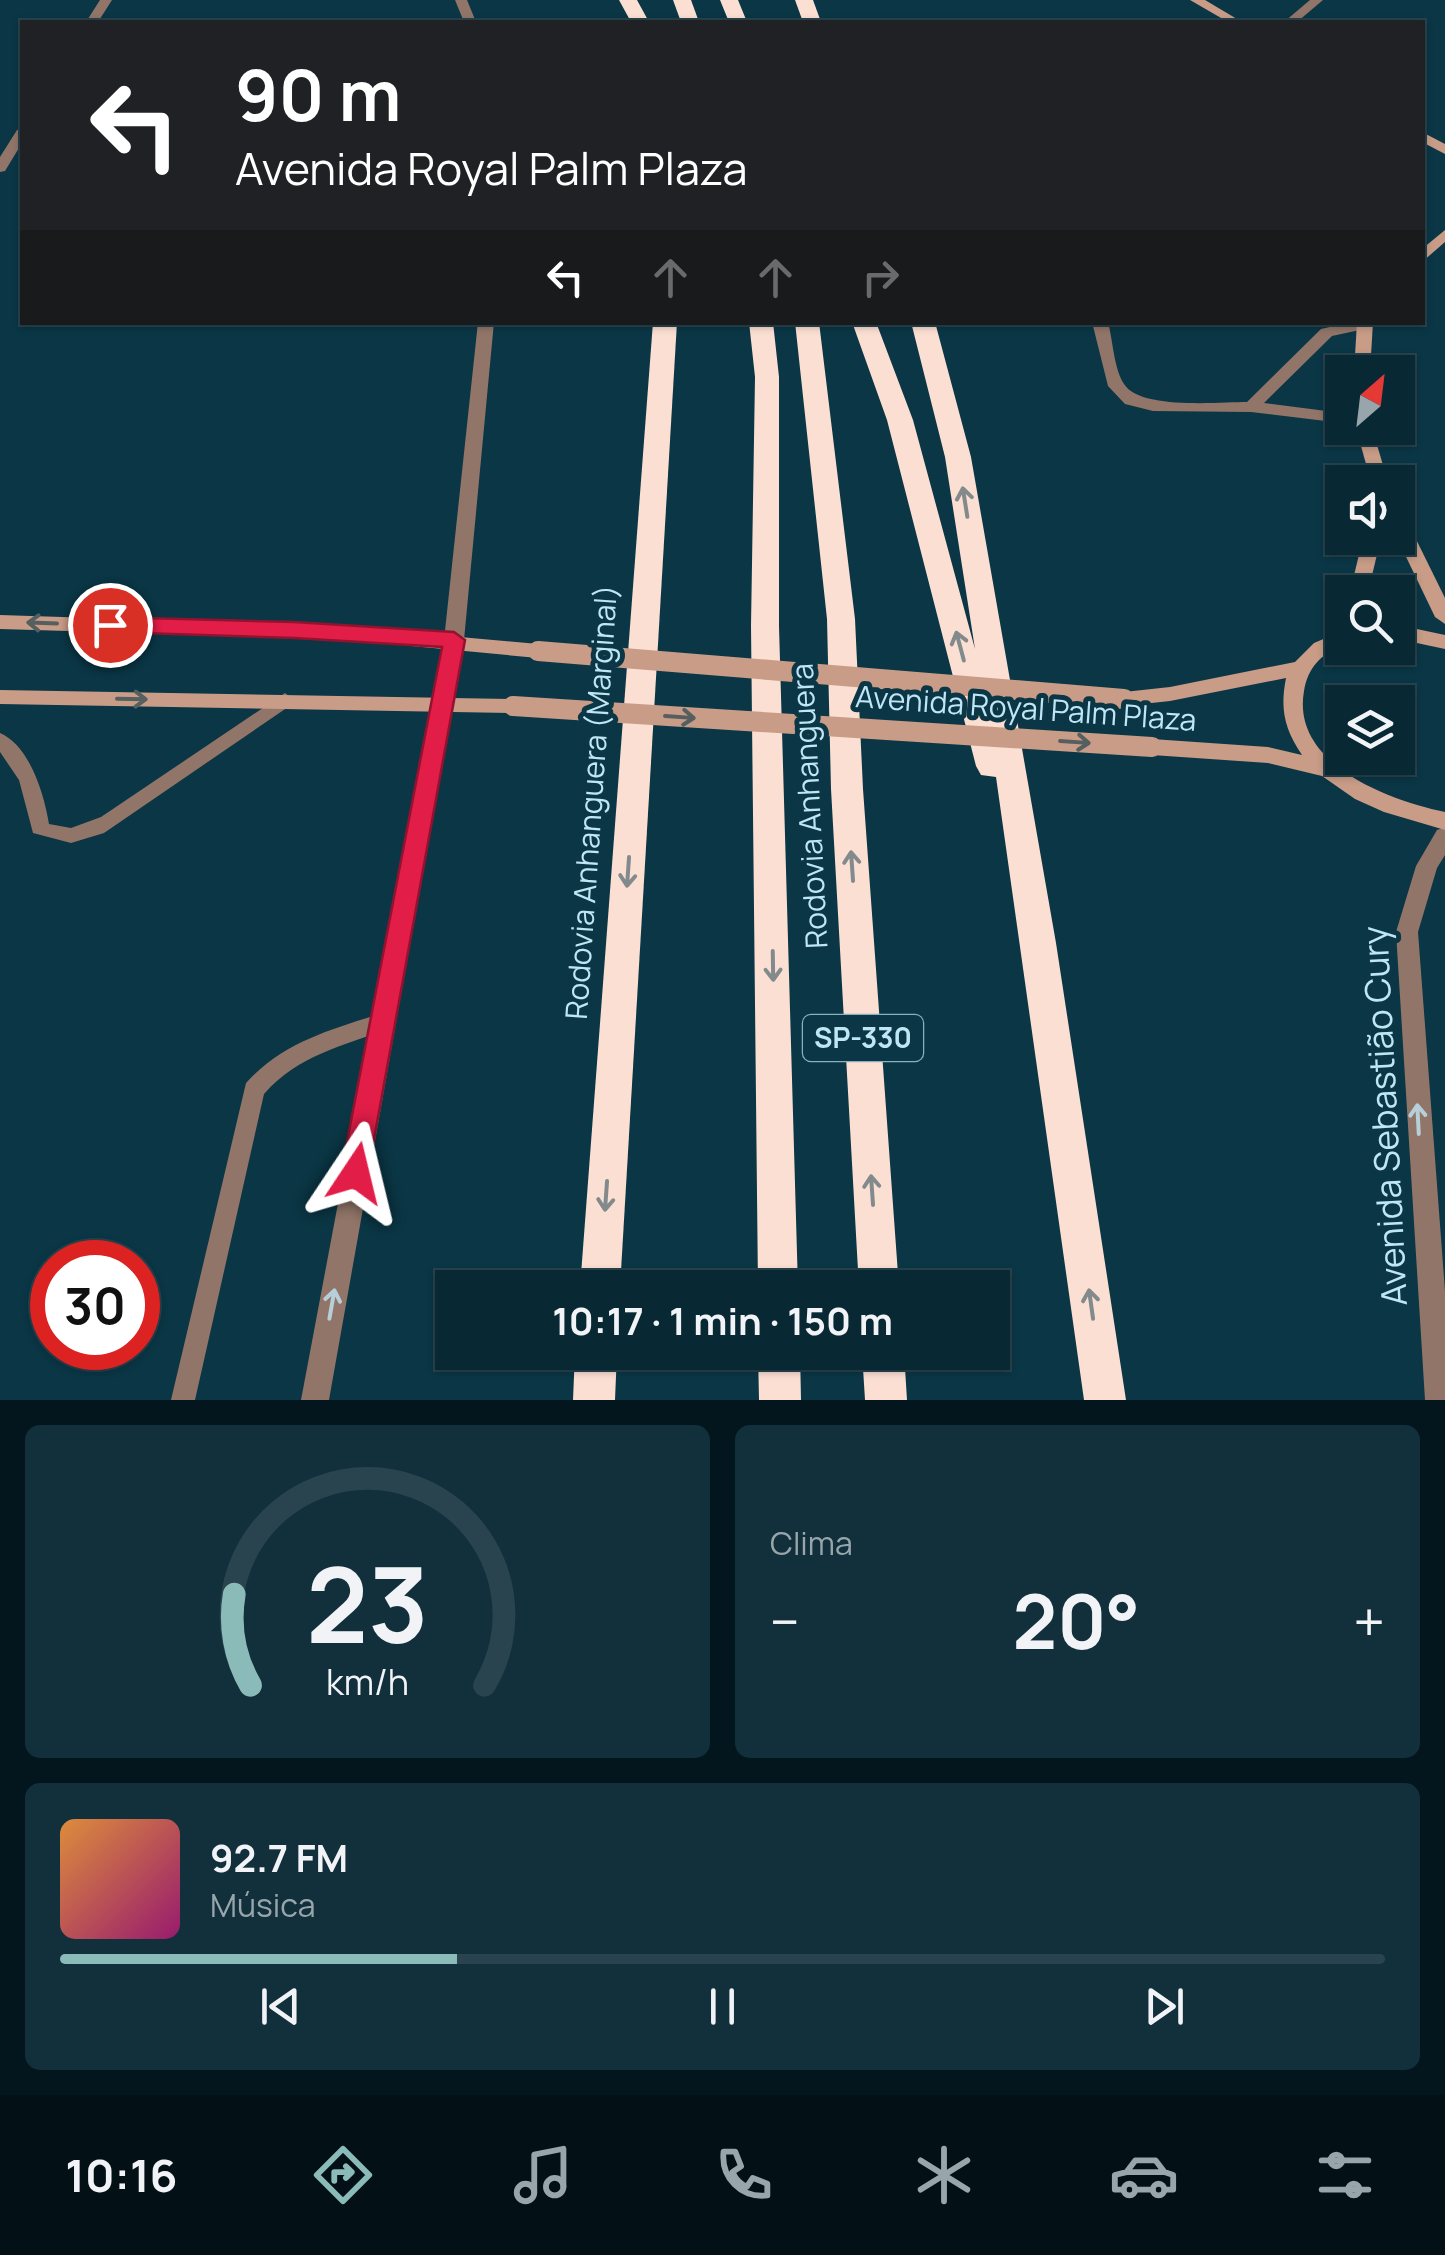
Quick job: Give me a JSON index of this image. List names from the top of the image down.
{
  "streets": {
    "highway": ["Rodovia Anhanguera (Marginal)", "Rodovia Anhanguera", "SP-330"],
    "street": ["Avenida Royal Palm Plaza", "Avenida Sebastião Cury"]
  },
  "one_way": ["Rodovia Anhanguera (Marginal)", "Avenida Sebastião Cury"],
  "north": "top right",
  "page": {
    "turn": ["90 m", "Avenida Royal Palm Plaza"],
    "limit": "30",
    "trip": "10:17 · 1 min · 150 m",
    "tile": "Clima",
    "heat": ["−", "20°", "+"],
    "song": ["92.7 FM", "Música"],
    "tabs": "10:16",
    "gauge": ["23", "km/h"]
  }
}
